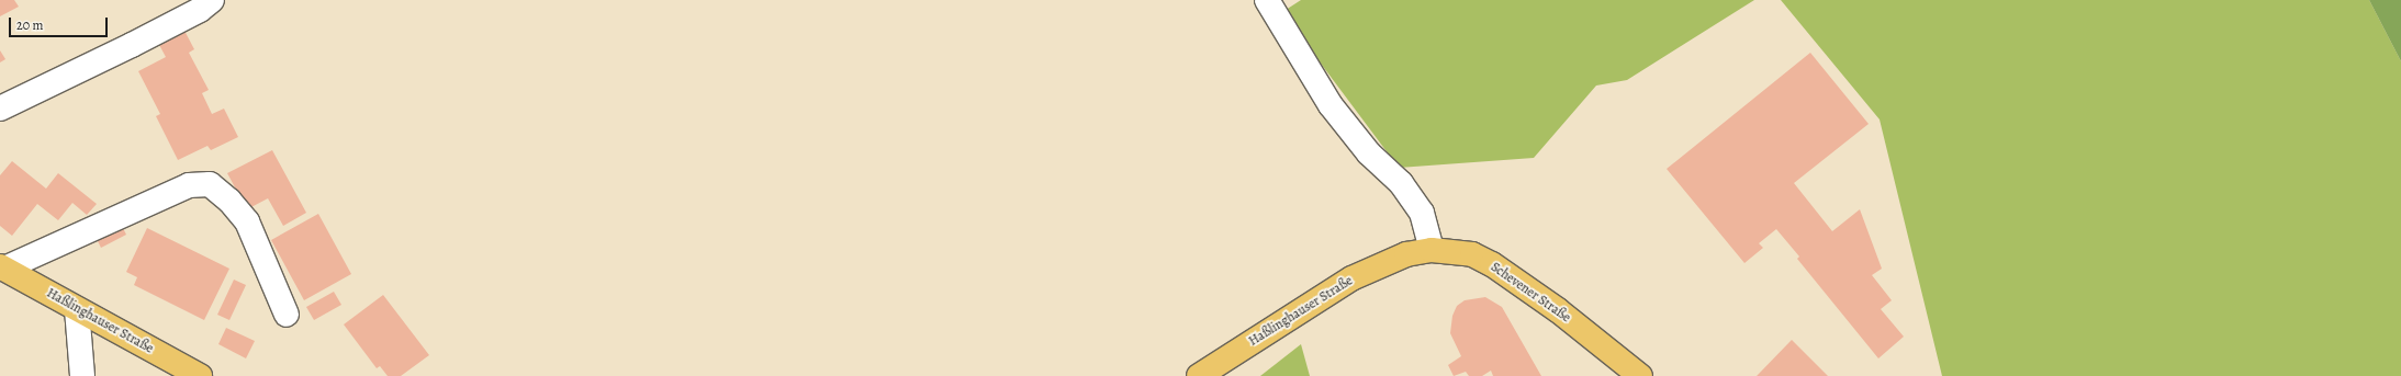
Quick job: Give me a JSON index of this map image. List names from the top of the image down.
{
  "streets": {
    "main road": ["Schevener Straße", "Haßlinghauser Straße"]
  },
  "crossings": [
    ["Schevener Straße", "Haßlinghauser Straße"]
  ],
  "scale_bar": "20 m"
}
